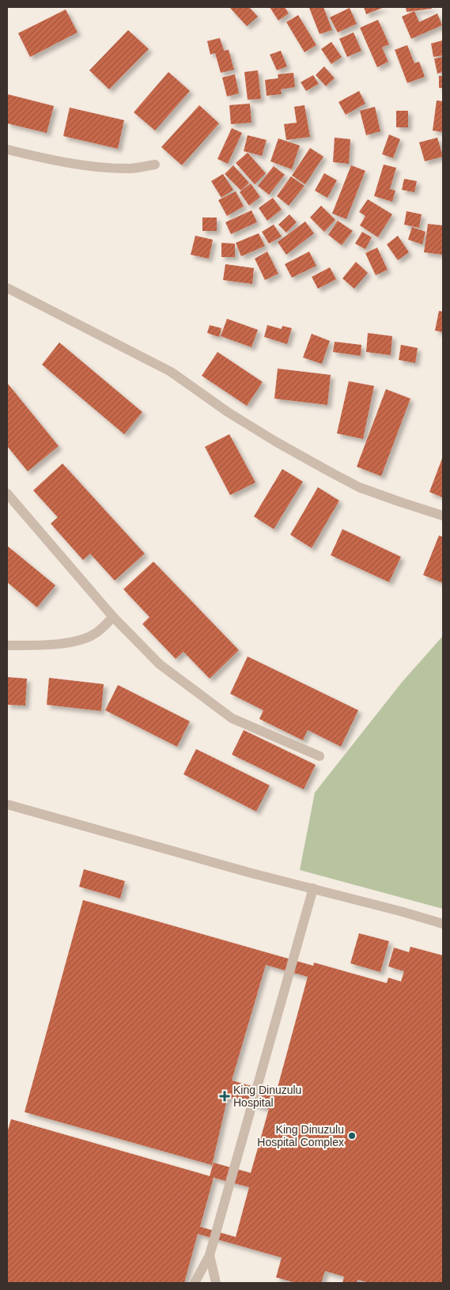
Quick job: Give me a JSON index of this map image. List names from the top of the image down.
{
  "places": {
    "health": ["King Dinuzulu Hospital"],
    "other": ["King Dinuzulu Hospital Complex"]
  }
}
